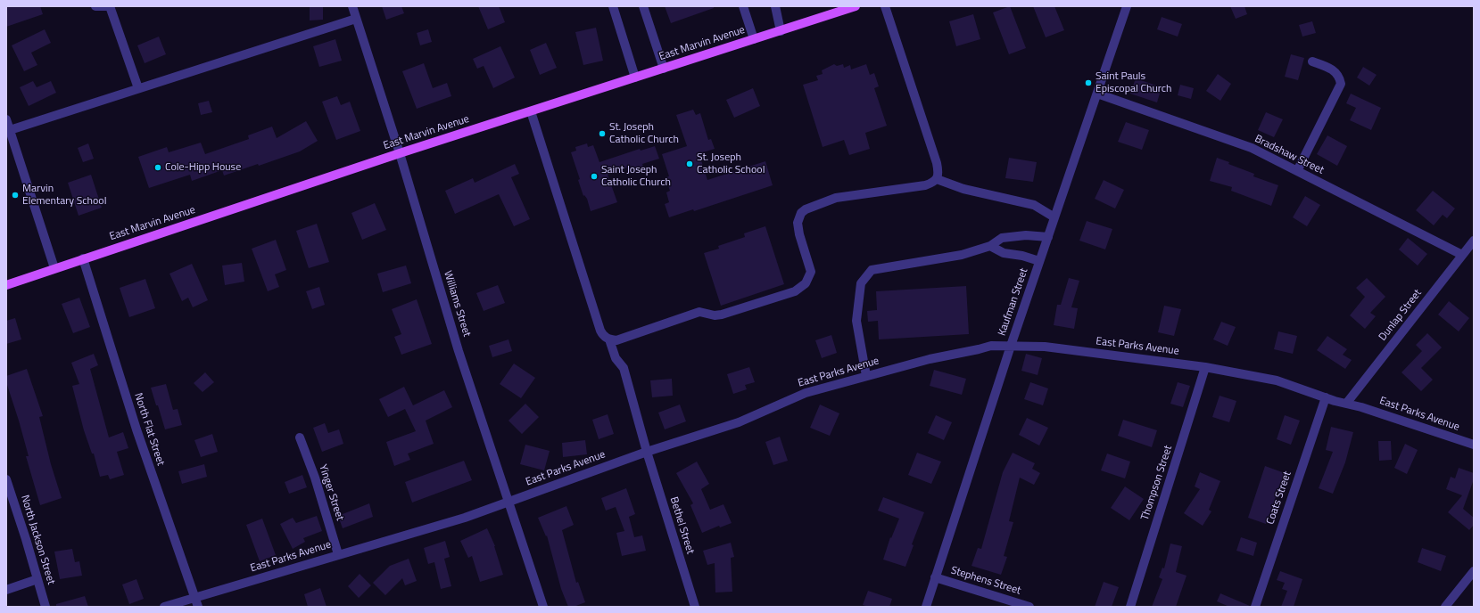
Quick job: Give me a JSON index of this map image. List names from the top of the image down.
{
  "streets": {
    "main road": ["East Marvin Avenue"],
    "street": [
      "Bradshaw Street",
      "Kaufman Street",
      "Williams Street",
      "Dunlap Street",
      "East Parks Avenue",
      "North Flat Street",
      "Thompson Street",
      "Yinger Street",
      "Coats Street",
      "Bethel Street",
      "North Jackson Street",
      "Stephens Street"
    ]
  },
  "crossings": [
    ["East Marvin Avenue", "Williams Street"],
    ["East Marvin Avenue", "North Flat Street"],
    ["East Marvin Avenue", "Bethel Street"],
    ["Bradshaw Street", "Kaufman Street"],
    ["Bradshaw Street", "Dunlap Street"],
    ["Kaufman Street", "East Parks Avenue"],
    ["Kaufman Street", "Stephens Street"],
    ["Williams Street", "East Parks Avenue"],
    ["Dunlap Street", "East Parks Avenue"],
    ["East Parks Avenue", "North Flat Street"],
    ["East Parks Avenue", "Thompson Street"],
    ["East Parks Avenue", "Yinger Street"],
    ["East Parks Avenue", "Coats Street"],
    ["East Parks Avenue", "Bethel Street"]
  ],
  "places": [
    "Saint Pauls Episcopal Church",
    "St. Joseph Catholic Church",
    "St. Joseph Catholic School",
    "Cole-Hipp House",
    "Saint Joseph Catholic Church",
    "Marvin Elementary School"
  ]
}
